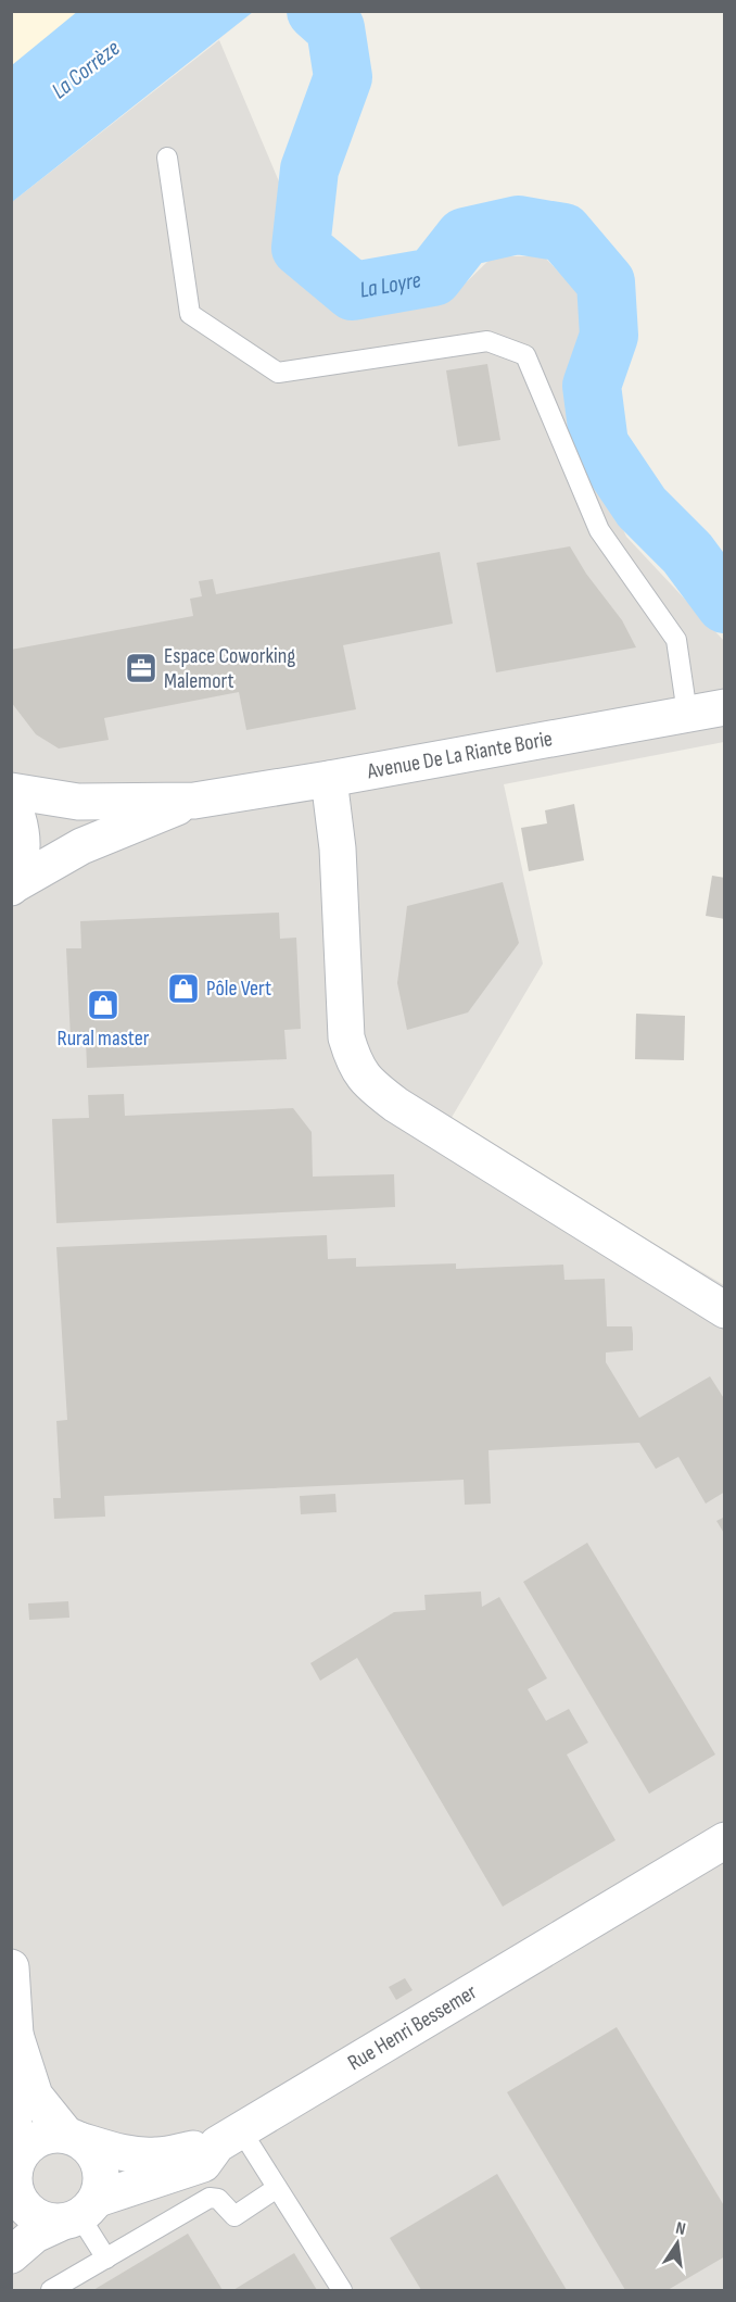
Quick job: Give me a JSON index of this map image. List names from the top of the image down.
{
  "streets": {
    "street": ["Avenue De La Riante Borie", "Rue Henri Bessemer"]
  },
  "water": ["La Corrèze", "La Loyre"],
  "places": {
    "office": ["Espace Coworking Malemort"],
    "shop": ["Pôle Vert", "Rural master"]
  },
  "north": "top"
}
